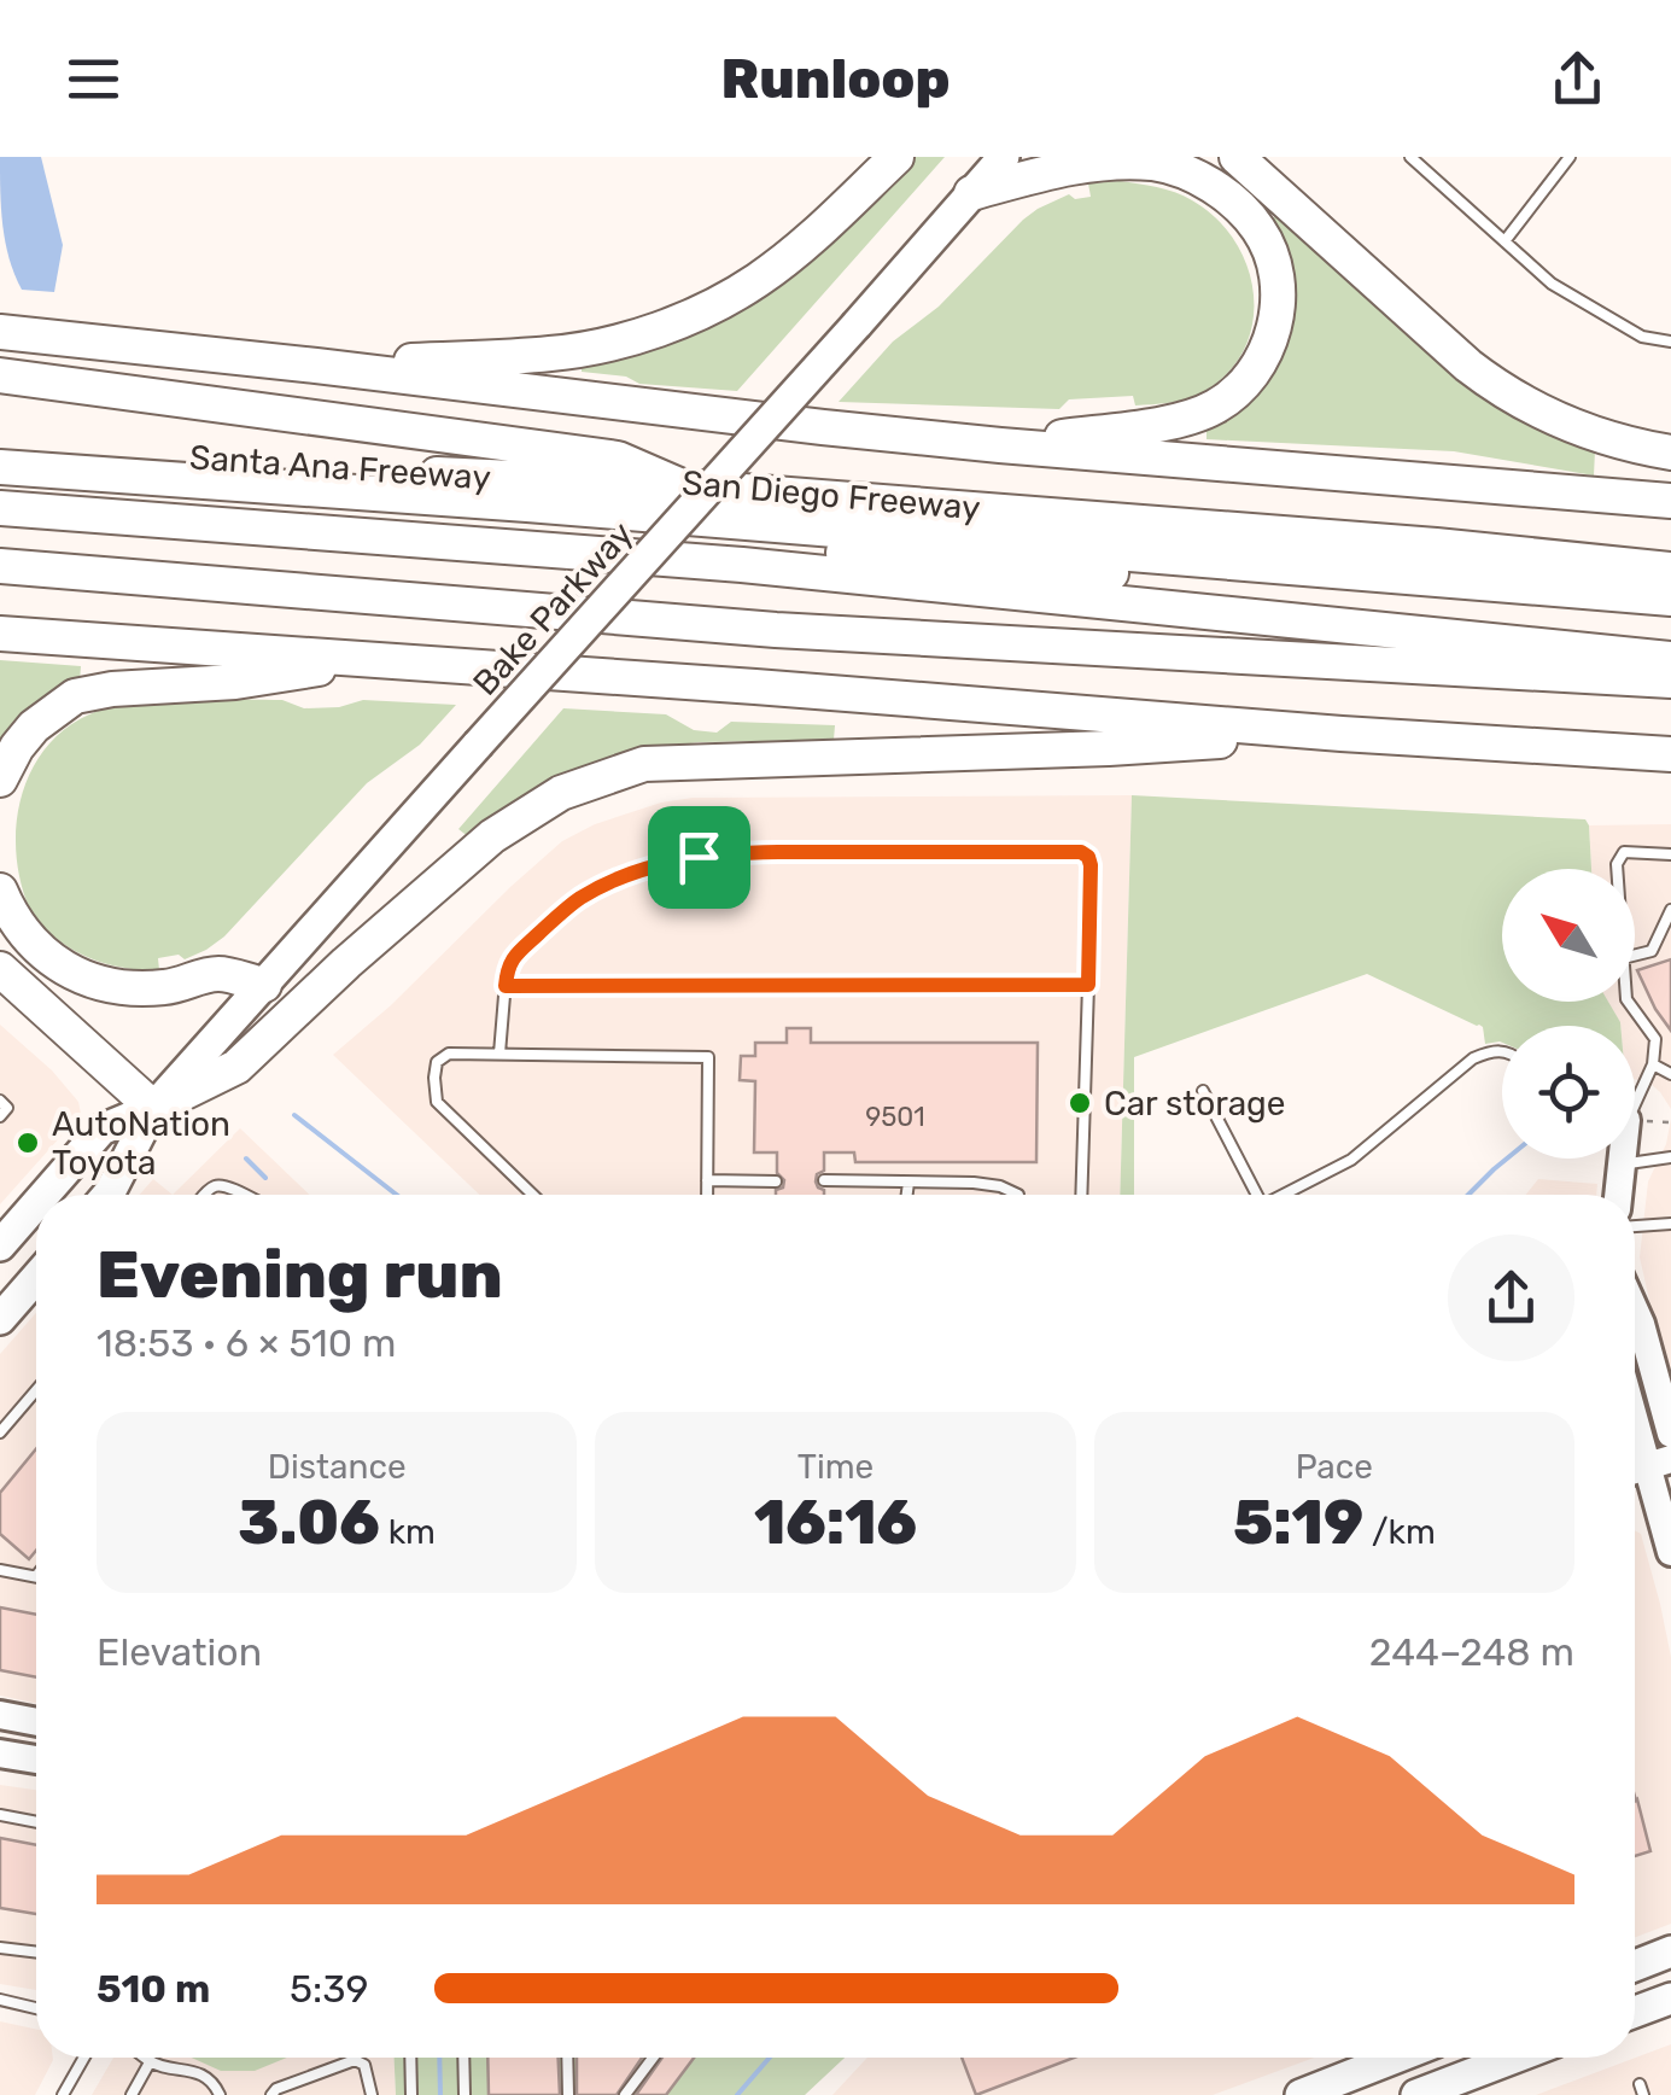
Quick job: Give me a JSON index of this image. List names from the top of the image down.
{
  "streets": {
    "highway": ["Santa Ana Freeway", "San Diego Freeway"],
    "main road": ["Bake Parkway"]
  },
  "crossings": [
    ["Santa Ana Freeway", "San Diego Freeway"]
  ],
  "places": ["Car storage", "AutoNation Toyota"],
  "house_numbers": ["9501"],
  "north": "top left",
  "page": {
    "header": "Runloop",
    "heading": ["Evening run", "18:53 · 6 × 510 m"],
    "stats": [
      ["Distance", "3.06 km"],
      ["Time", "16:16"],
      ["Pace", "5:19 /km"]
    ],
    "chart": ["Elevation", "244–248 m"],
    "list": [
      {
        "name": "510 m",
        "note": "5:39"
      }
    ]
  }
}
